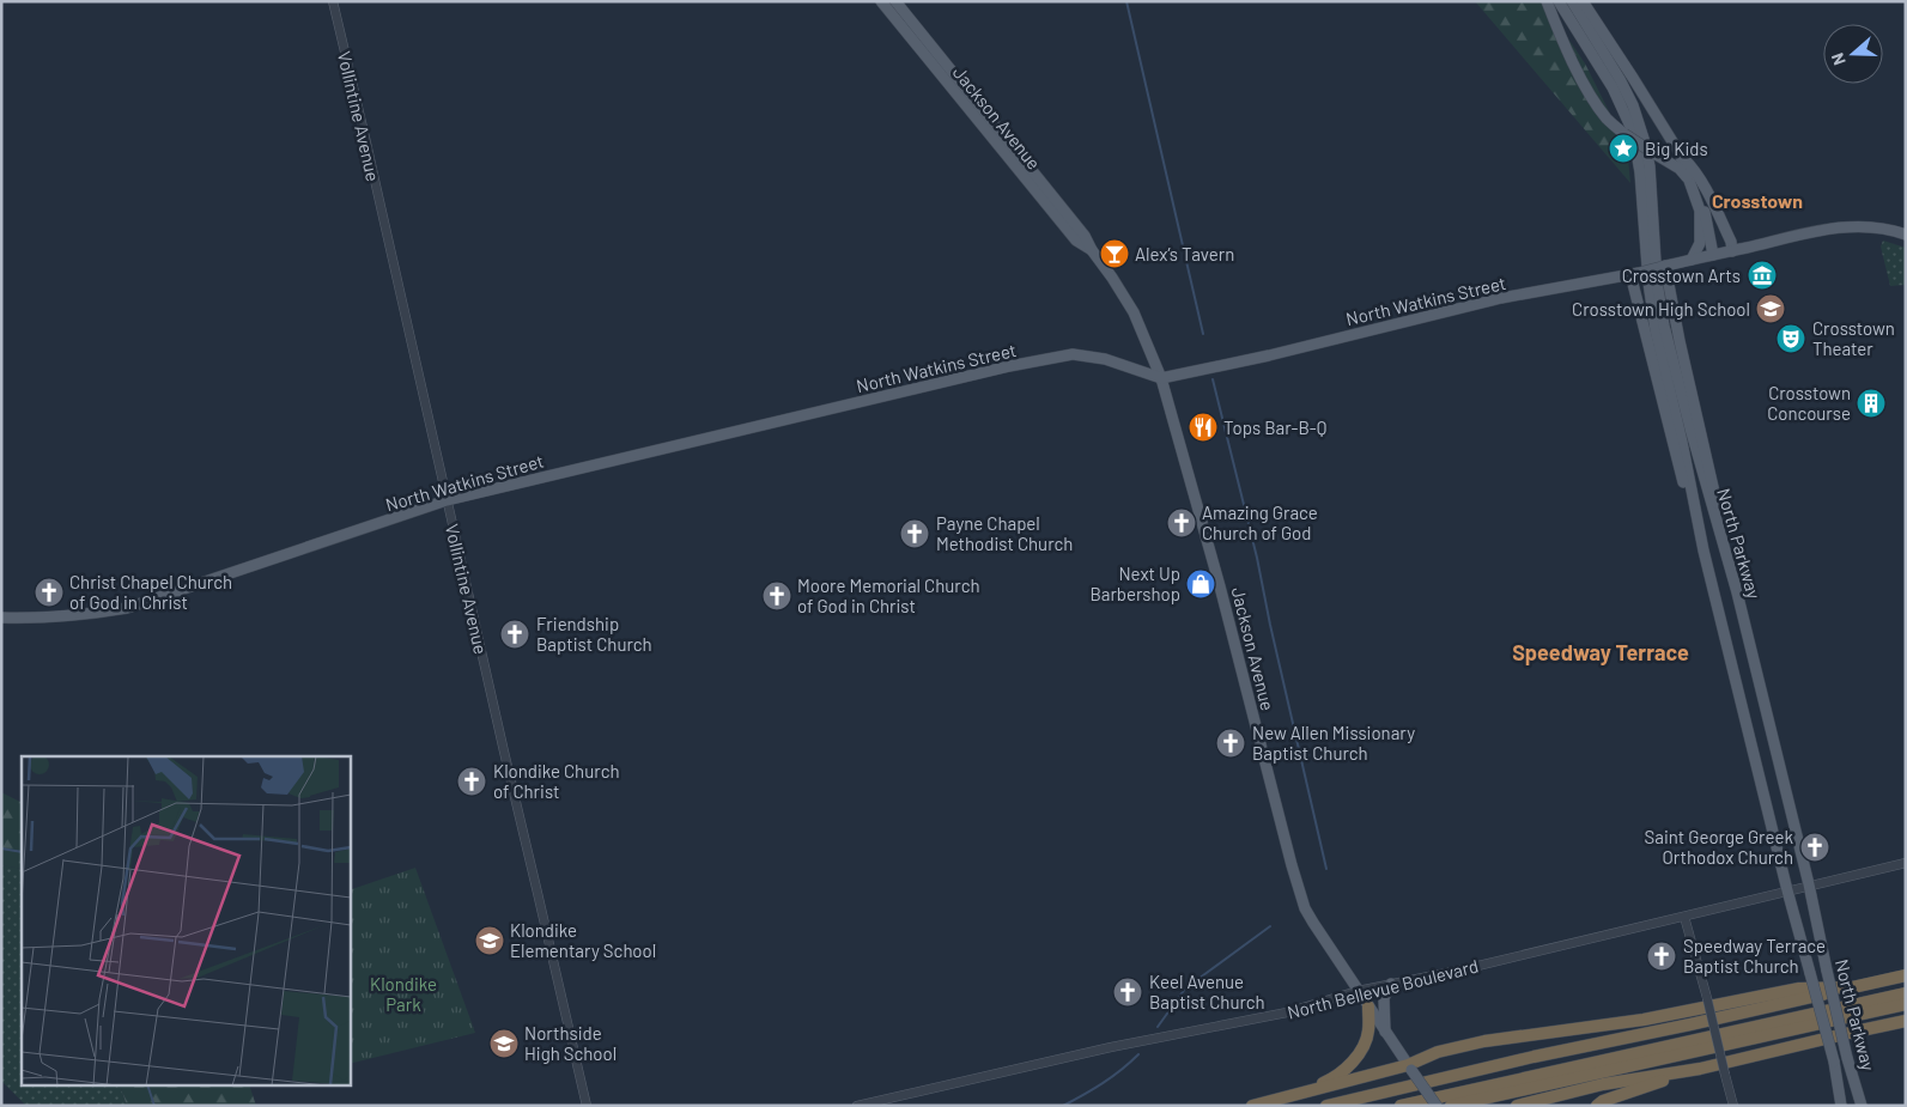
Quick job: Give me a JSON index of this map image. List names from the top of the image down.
{
  "streets": {
    "main road": ["Jackson Avenue", "North Watkins Street", "North Parkway"],
    "street": ["Vollintine Avenue", "North Bellevue Boulevard"]
  },
  "crossings": [
    ["Vollintine Avenue", "North Watkins Street"],
    ["Jackson Avenue", "North Watkins Street"],
    ["Jackson Avenue", "North Bellevue Boulevard"],
    ["North Parkway", "North Bellevue Boulevard"]
  ],
  "districts": ["Crosstown", "Speedway Terrace"],
  "parks": ["Klondike Park"],
  "places": {
    "place": ["Big Kids"],
    "bar": ["Alex’s Tavern"],
    "museum": ["Crosstown Arts"],
    "school or university": ["Crosstown High School", "Klondike Elementary School", "Northside High School"],
    "theatre": ["Crosstown Theater"],
    "building": ["Crosstown Concourse"],
    "restaurant": ["Tops Bar-B-Q"],
    "church": [
      "Amazing Grace Church of God",
      "Payne Chapel Methodist Church",
      "Christ Chapel Church of God in Christ",
      "Moore Memorial Church of God in Christ",
      "Friendship Baptist Church",
      "New Allen Missionary Baptist Church",
      "Klondike Church of Christ",
      "Saint George Greek Orthodox Church",
      "Speedway Terrace Baptist Church",
      "Keel Avenue Baptist Church"
    ],
    "shop": ["Next Up Barbershop"]
  },
  "north": "left"
}
